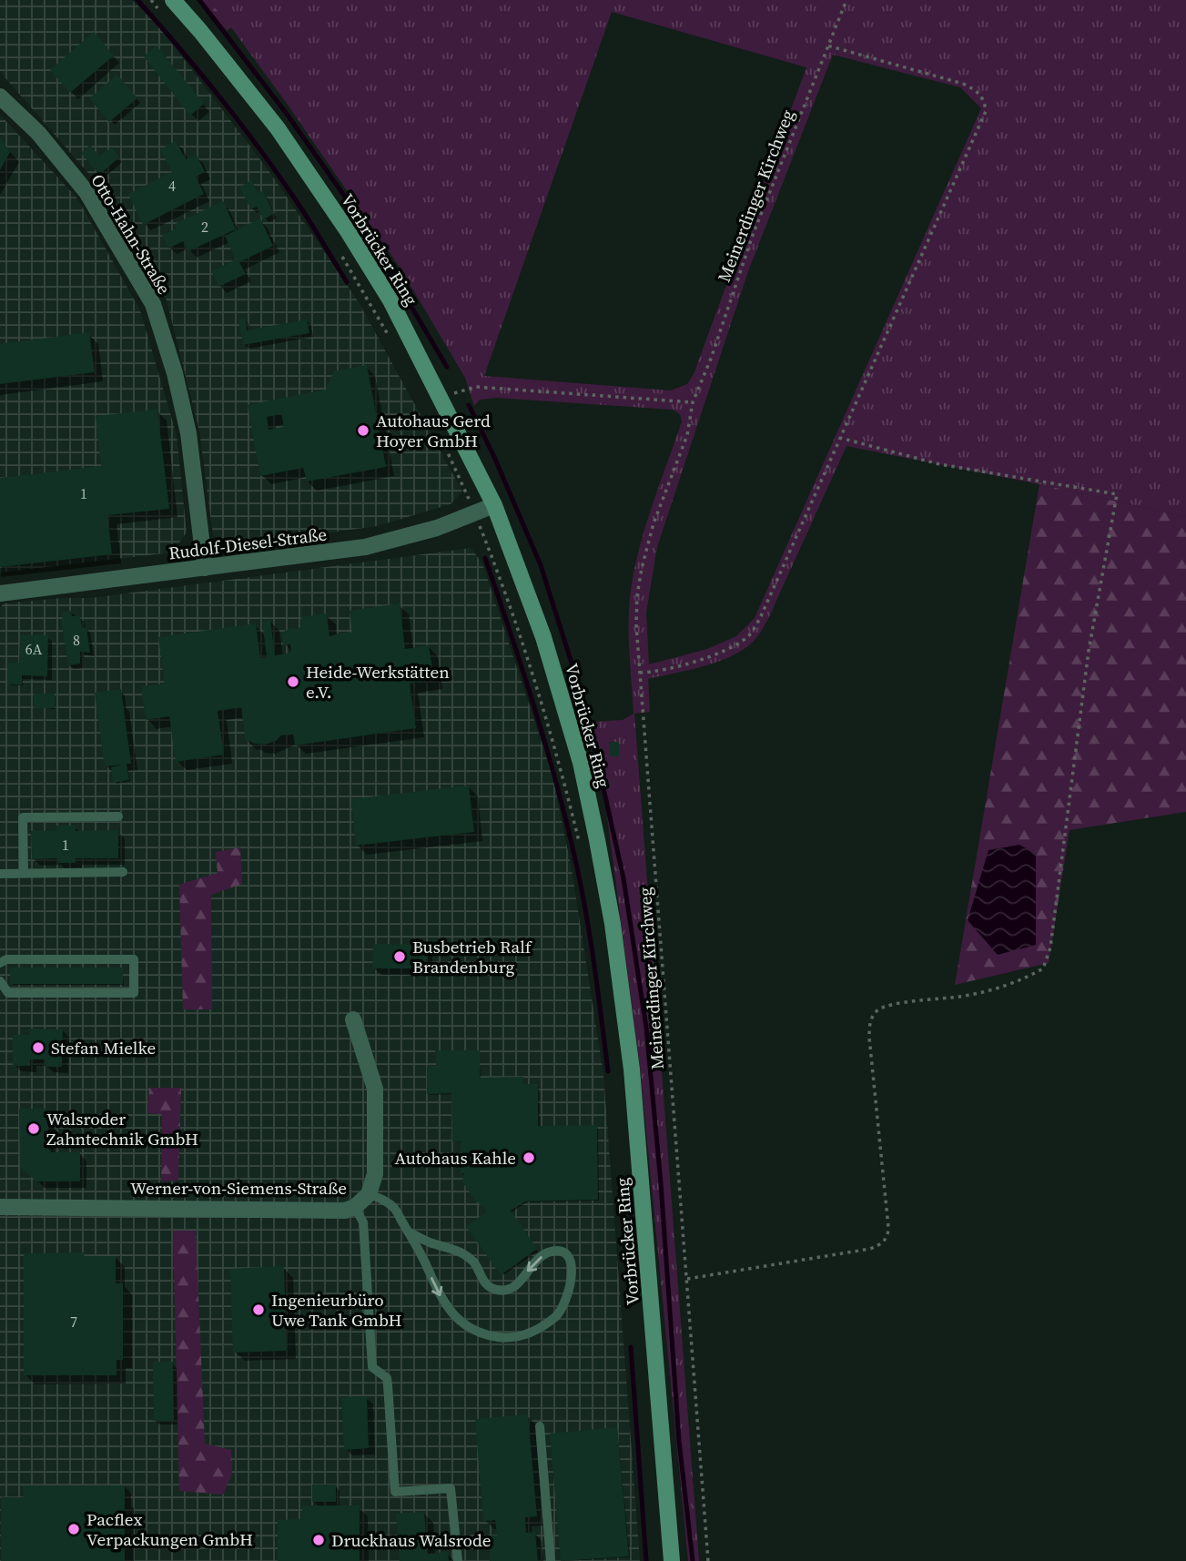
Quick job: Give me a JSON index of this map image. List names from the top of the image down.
{
  "streets": {
    "main road": ["Vorbrücker Ring"],
    "street": ["Otto-Hahn-Straße", "Rudolf-Diesel-Straße", "Werner-von-Siemens-Straße"],
    "path": ["Meinerdinger Kirchweg"]
  },
  "crossings": [
    ["Otto-Hahn-Straße", "Rudolf-Diesel-Straße"],
    ["Vorbrücker Ring", "Rudolf-Diesel-Straße"]
  ],
  "places": [
    "Autohaus Gerd Hoyer GmbH",
    "Heide-Werkstätten e.V.",
    "Busbetrieb Ralf Brandenburg",
    "Stefan Mielke",
    "Walsroder Zahntechnik GmbH",
    "Autohaus Kahle",
    "Ingenieurbüro Uwe Tank GmbH",
    "Pacflex Verpackungen GmbH",
    "Druckhaus Walsrode"
  ],
  "house_numbers": [
    "4",
    "2",
    "1",
    "8",
    "6A",
    "1",
    "7"
  ]
}
